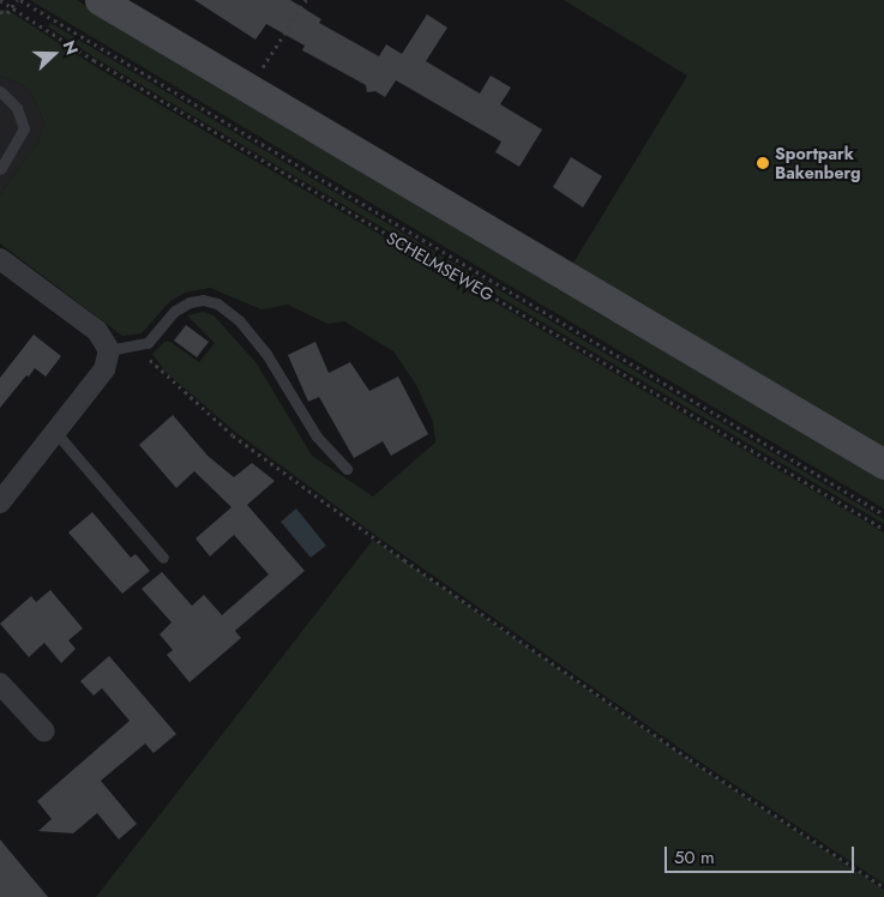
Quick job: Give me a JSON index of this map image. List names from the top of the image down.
{
  "streets": {
    "path": ["SCHELMSEWEG"]
  },
  "places": ["Sportpark Bakenberg"],
  "scale_bar": "50 m",
  "north": "right"
}
